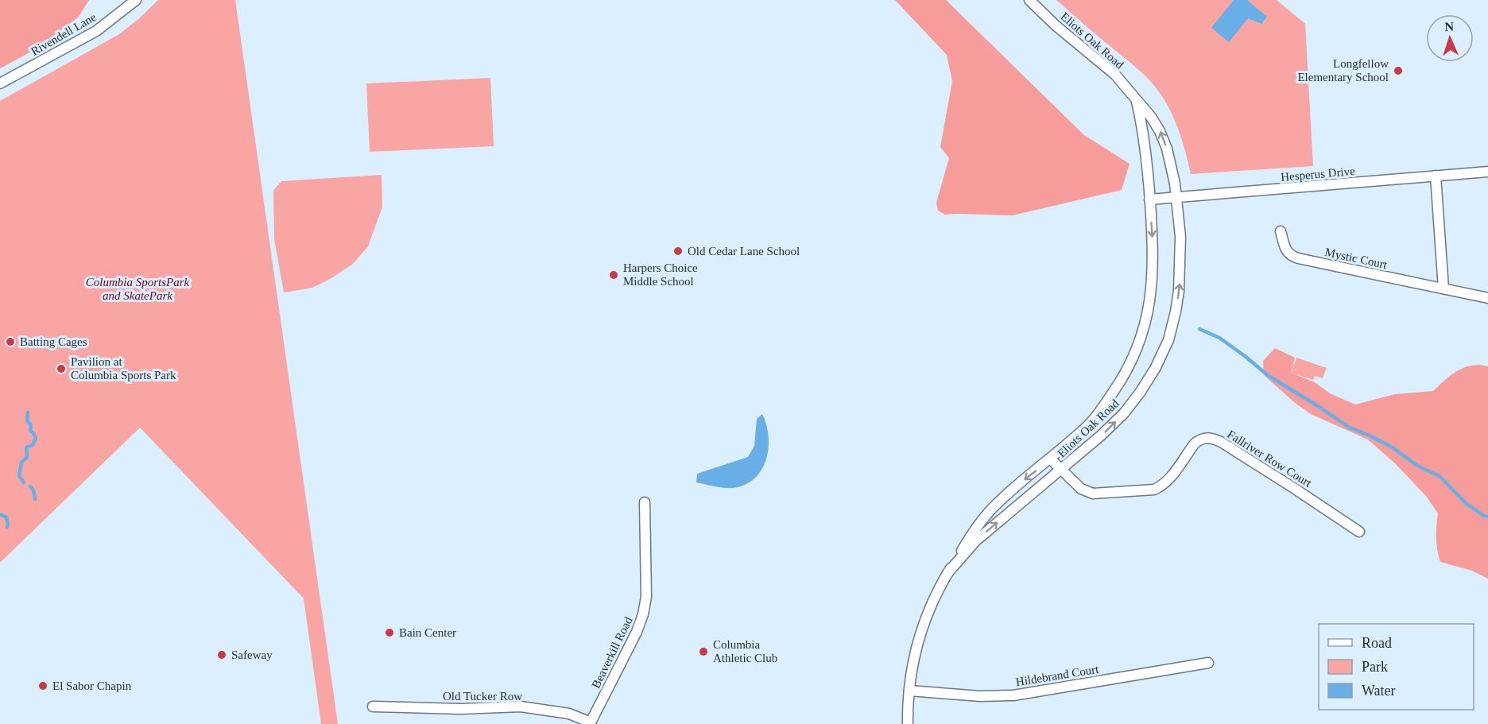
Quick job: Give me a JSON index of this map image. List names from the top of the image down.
{
  "streets": {
    "street": [
      "Rivendell Lane",
      "Eliots Oak Road",
      "Hesperus Drive",
      "Mystic Court",
      "Fallriver Row Court",
      "Beaverkill Road",
      "Hildebrand Court",
      "Old Tucker Row"
    ]
  },
  "crossings": [
    ["Eliots Oak Road", "Hesperus Drive"],
    ["Eliots Oak Road", "Fallriver Row Court"],
    ["Eliots Oak Road", "Hildebrand Court"],
    ["Beaverkill Road", "Old Tucker Row"]
  ],
  "parks": ["Columbia SportsPark and SkatePark"],
  "places": [
    "Longfellow Elementary School",
    "Old Cedar Lane School",
    "Harpers Choice Middle School",
    "Batting Cages",
    "Pavilion at Columbia Sports Park",
    "Bain Center",
    "Columbia Athletic Club",
    "Safeway",
    "El Sabor Chapin"
  ],
  "legend": ["Road", "Park", "Water"],
  "north": "top"
}
